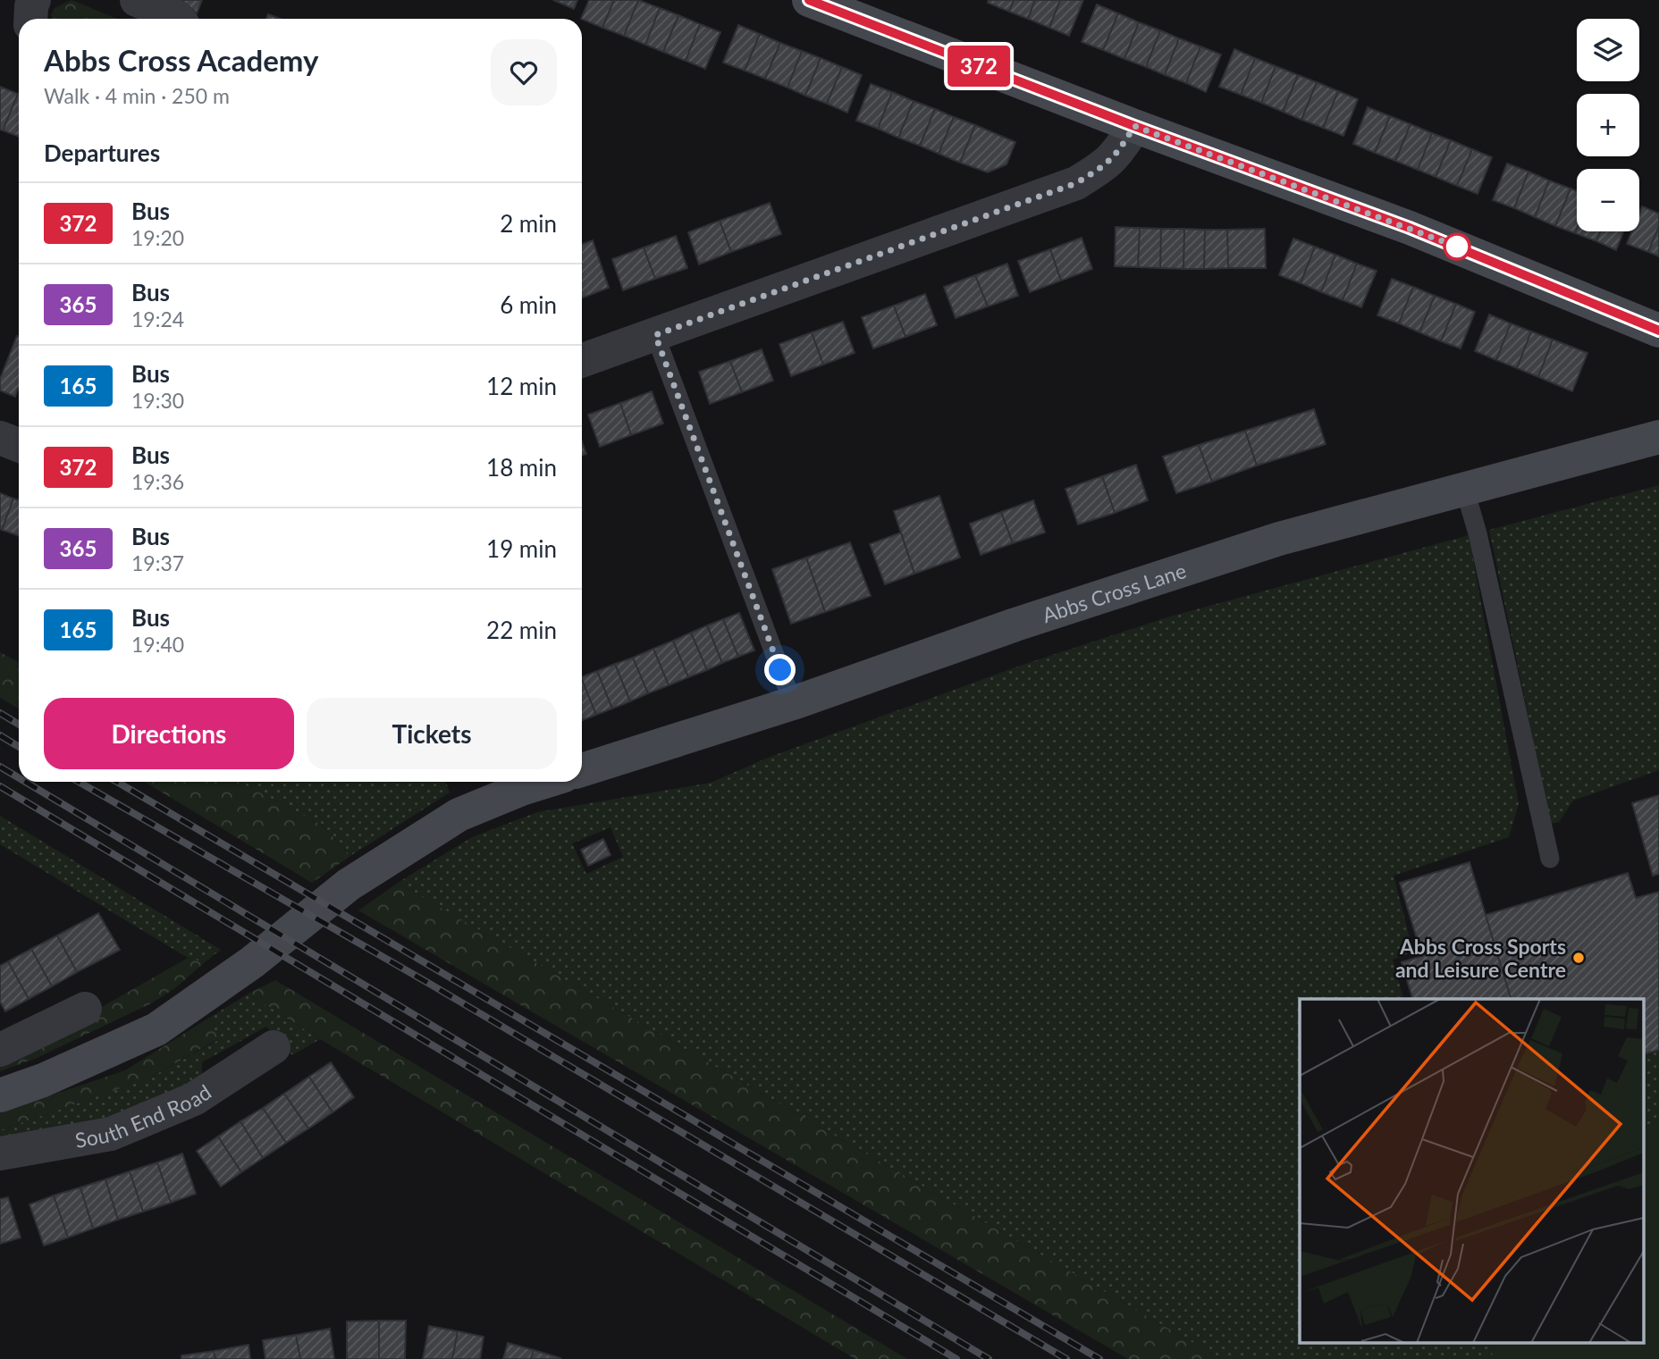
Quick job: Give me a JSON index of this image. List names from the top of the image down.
{
  "streets": {
    "street": ["Abbs Cross Lane", "South End Road"]
  },
  "places": ["Abbs Cross Sports and Leisure Centre"],
  "lines": ["bus line 372"],
  "page": {
    "on_map": "372",
    "map_buttons": ["+", "−"],
    "heading": [
      ["Abbs Cross Academy", "Walk · 4 min · 250 m"],
      "Departures"
    ],
    "list": [
      {
        "mark": "372",
        "name": "Bus",
        "note": "19:20",
        "value": "2 min"
      },
      {
        "mark": "365",
        "name": "Bus",
        "note": "19:24",
        "value": "6 min"
      },
      {
        "mark": "165",
        "name": "Bus",
        "note": "19:30",
        "value": "12 min"
      },
      {
        "mark": "372",
        "name": "Bus",
        "note": "19:36",
        "value": "18 min"
      },
      {
        "mark": "365",
        "name": "Bus",
        "note": "19:37",
        "value": "19 min"
      },
      {
        "mark": "165",
        "name": "Bus",
        "note": "19:40",
        "value": "22 min"
      }
    ],
    "buttons": ["Directions", "Tickets"]
  }
}
